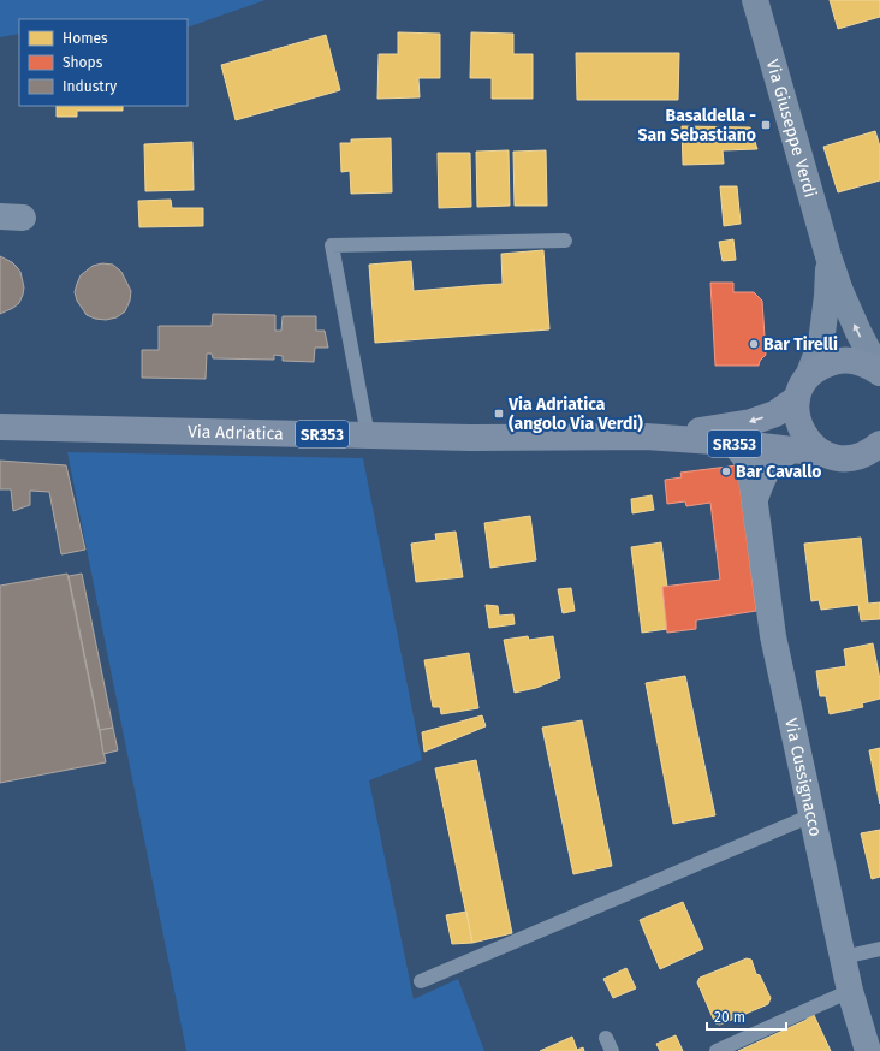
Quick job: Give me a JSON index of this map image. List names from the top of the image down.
{
  "streets": {
    "main road": ["Via Giuseppe Verdi", "Via Adriatica", "SR353"],
    "street": ["Via Cussignacco"]
  },
  "crossings": [
    ["Via Giuseppe Verdi", "Via Adriatica"],
    ["Via Giuseppe Verdi", "SR353"],
    ["Via Adriatica", "SR353"],
    ["Via Adriatica", "Via Cussignacco"]
  ],
  "places": {
    "transit": ["Basaldella - San Sebastiano", "Via Adriatica (angolo Via Verdi)"],
    "other": ["Bar Tirelli", "Bar Cavallo"]
  },
  "legend": ["Homes", "Shops", "Industry"],
  "scale_bar": "20 m"
}
